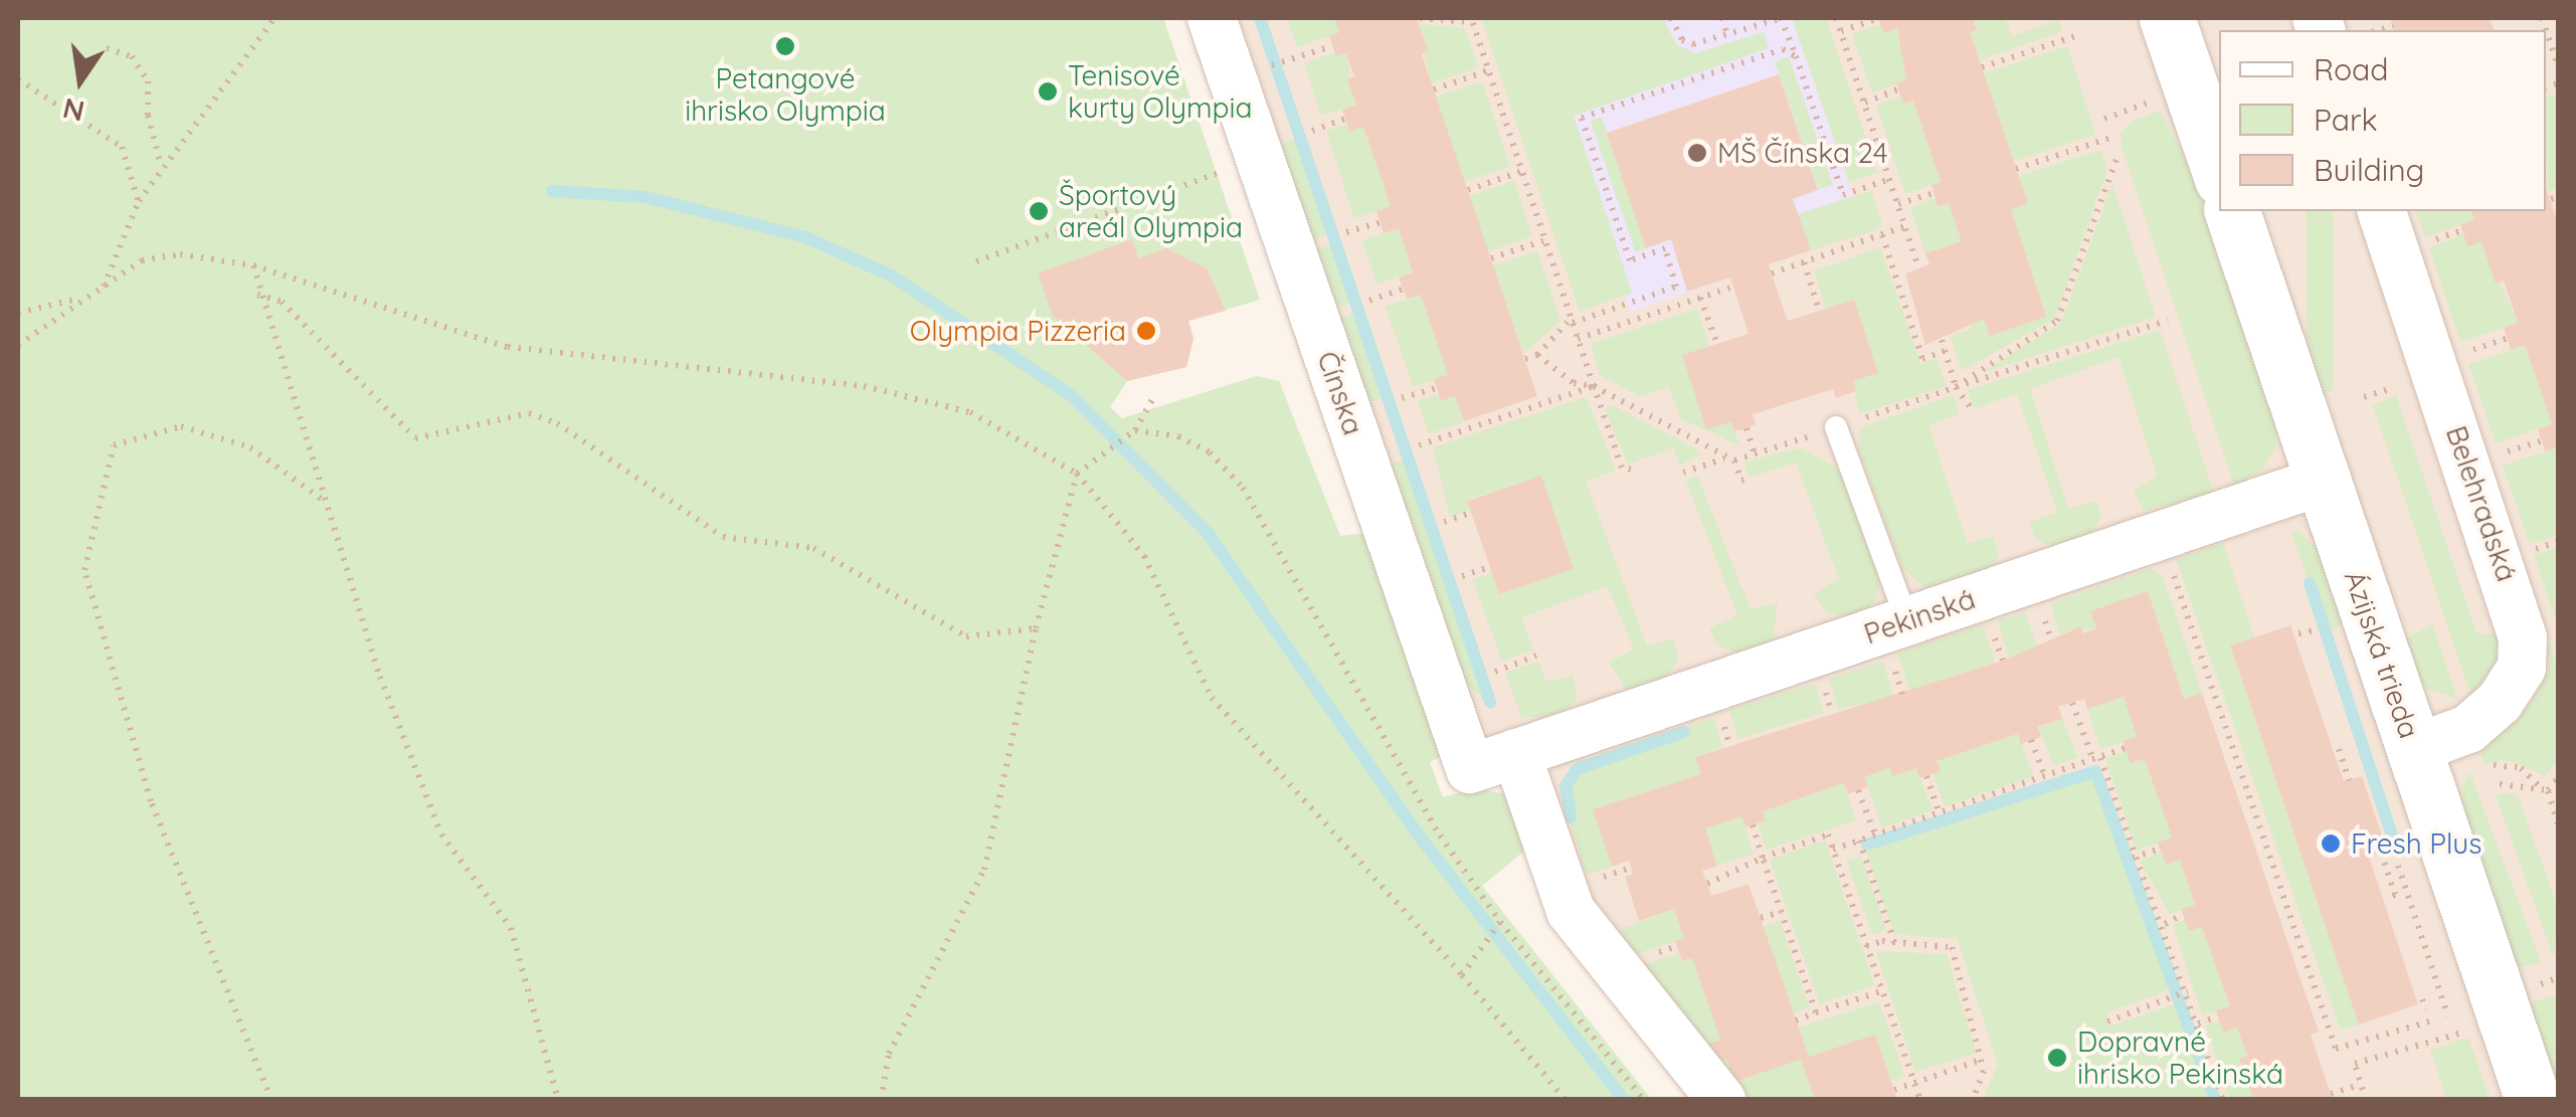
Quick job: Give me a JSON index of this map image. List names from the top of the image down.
{
  "streets": {
    "street": [
      "Čínska",
      "Belehradská",
      "Pekinská",
      "Ázijská trieda"
    ]
  },
  "crossings": [
    ["Čínska", "Pekinská"],
    ["Belehradská", "Ázijská trieda"],
    ["Pekinská", "Ázijská trieda"]
  ],
  "places": [
    "Petangové ihrisko Olympia",
    "Tenisové kurty Olympia",
    "MŠ Čínska 24",
    "Športový areál Olympia",
    "Olympia Pizzeria",
    "Fresh Plus",
    "Dopravné ihrisko Pekinská"
  ],
  "legend": ["Road", "Park", "Building"],
  "north": "bottom"
}
